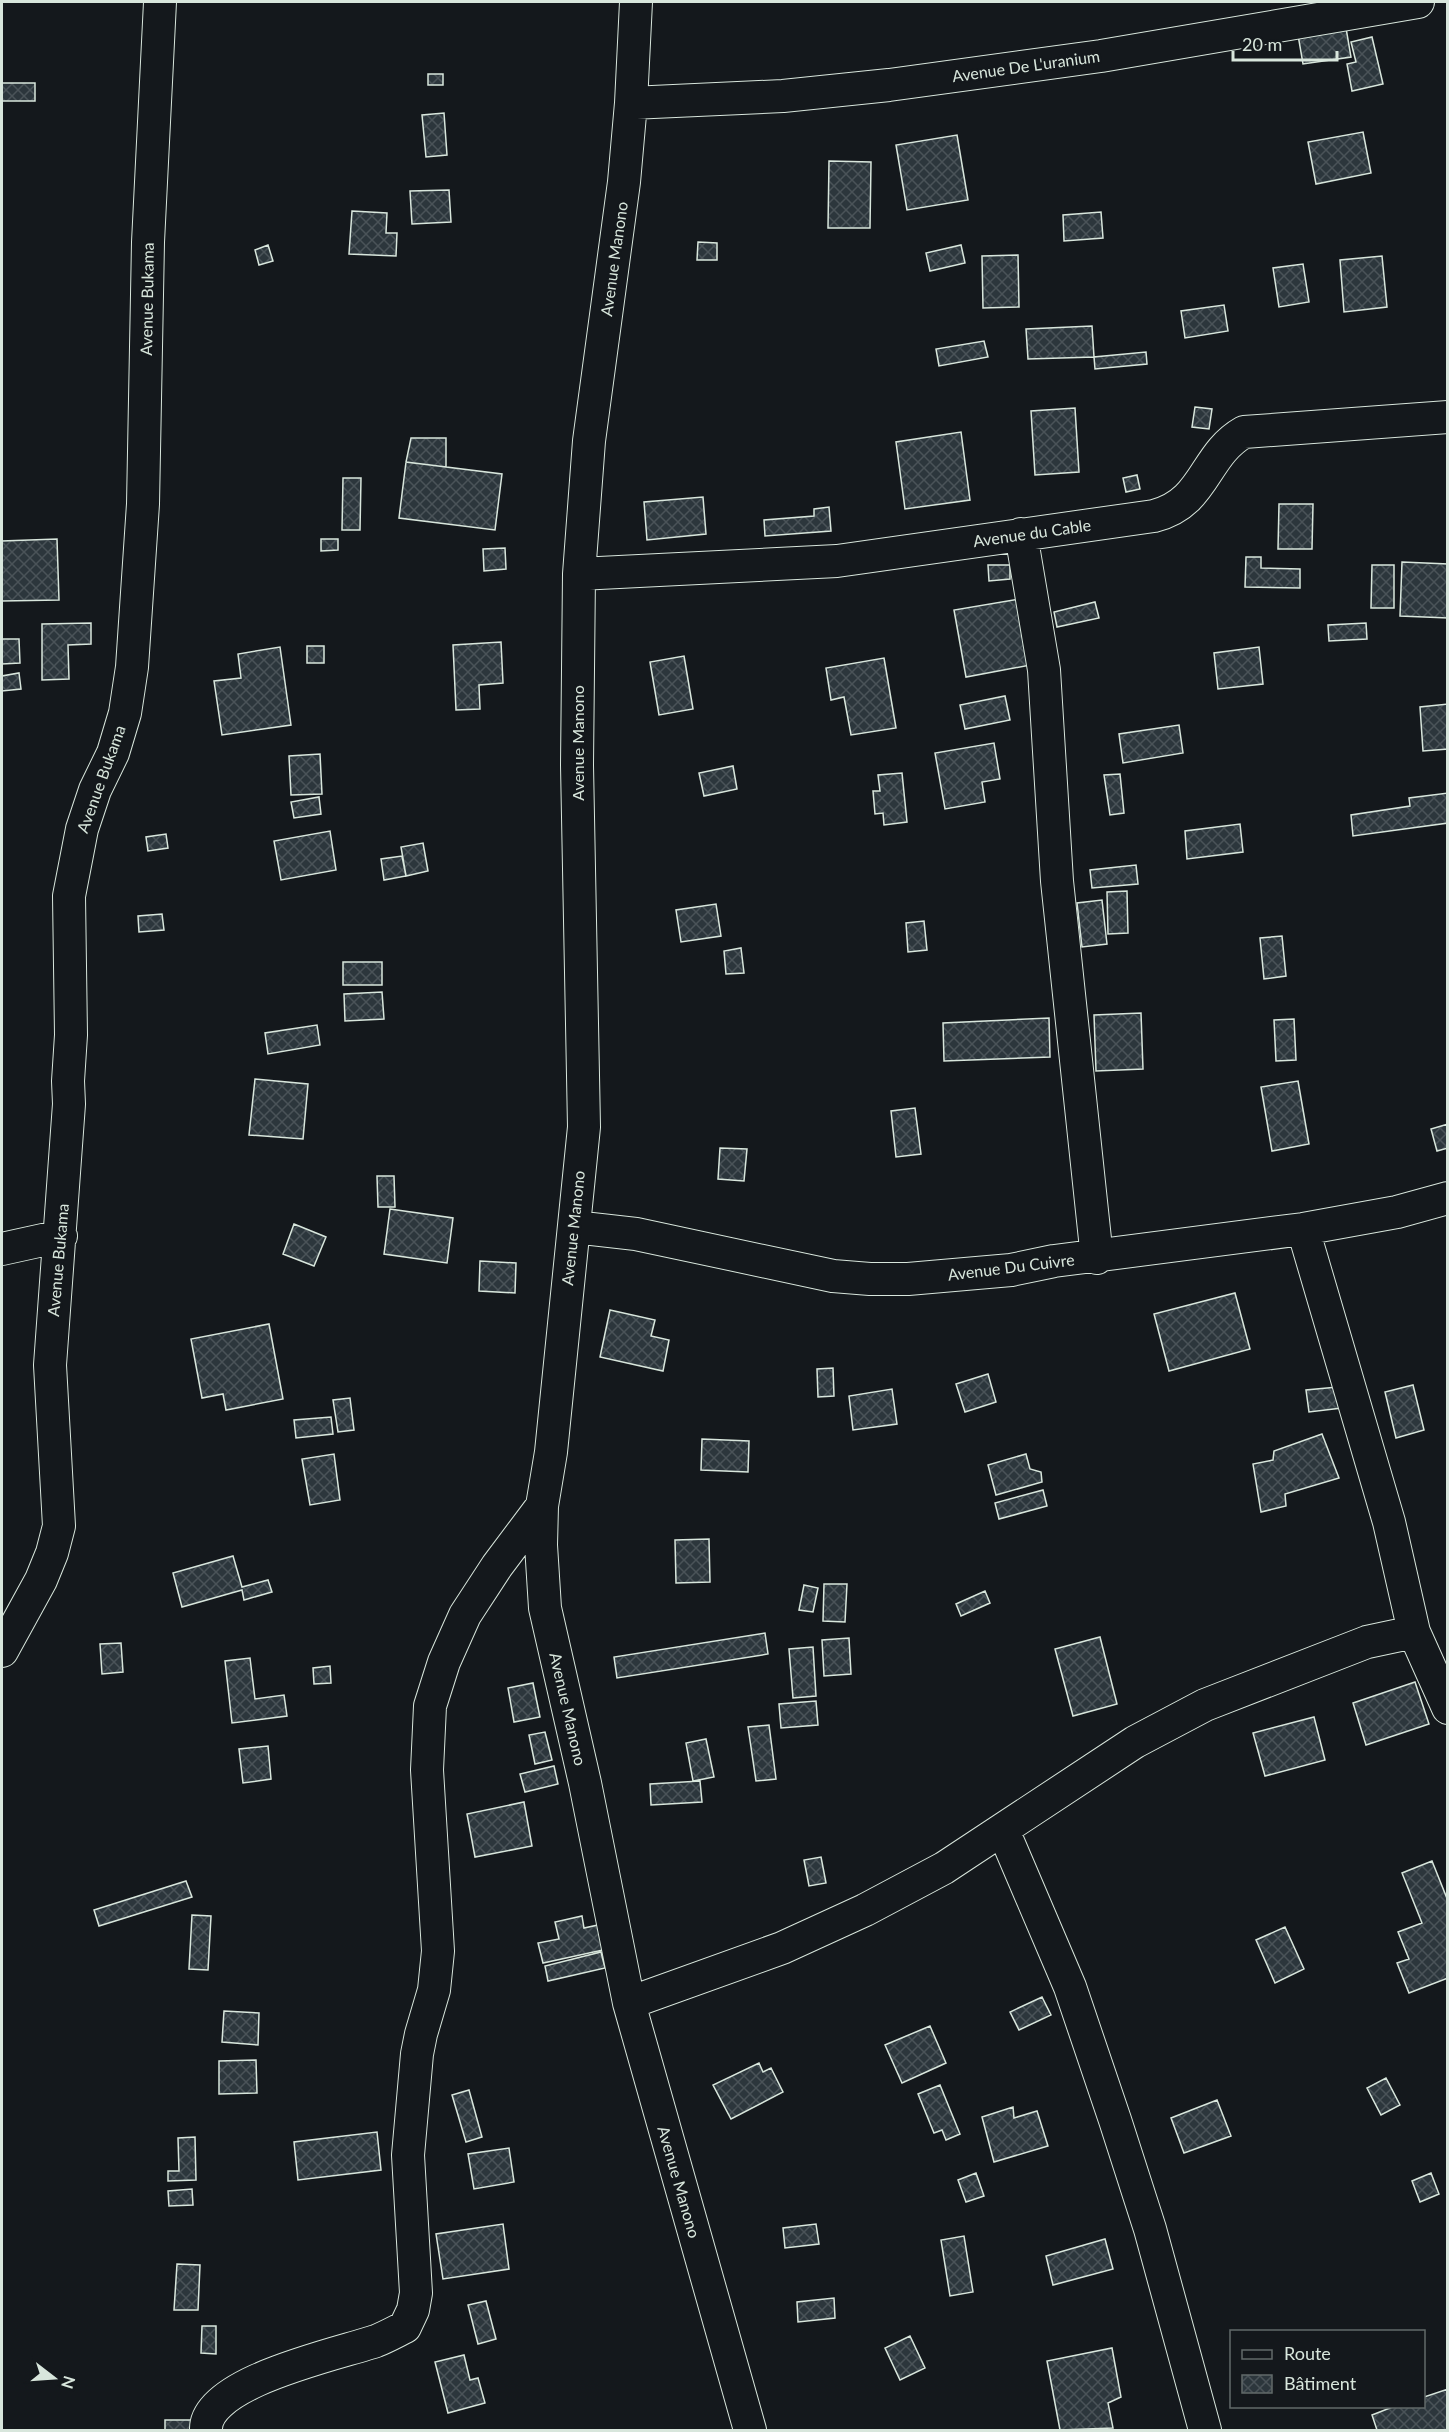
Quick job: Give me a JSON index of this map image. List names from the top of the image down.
{
  "streets": {
    "street": [
      "Avenue De L'uranium",
      "Avenue Manono",
      "Avenue Bukama",
      "Avenue du Cable",
      "Avenue Du Cuivre"
    ]
  },
  "crossings": [
    ["Avenue De L'uranium", "Avenue Manono"],
    ["Avenue Manono", "Avenue du Cable"],
    ["Avenue Manono", "Avenue Du Cuivre"]
  ],
  "legend": ["Route", "Bâtiment"],
  "scale_bar": "20 m",
  "north": "right"
}
